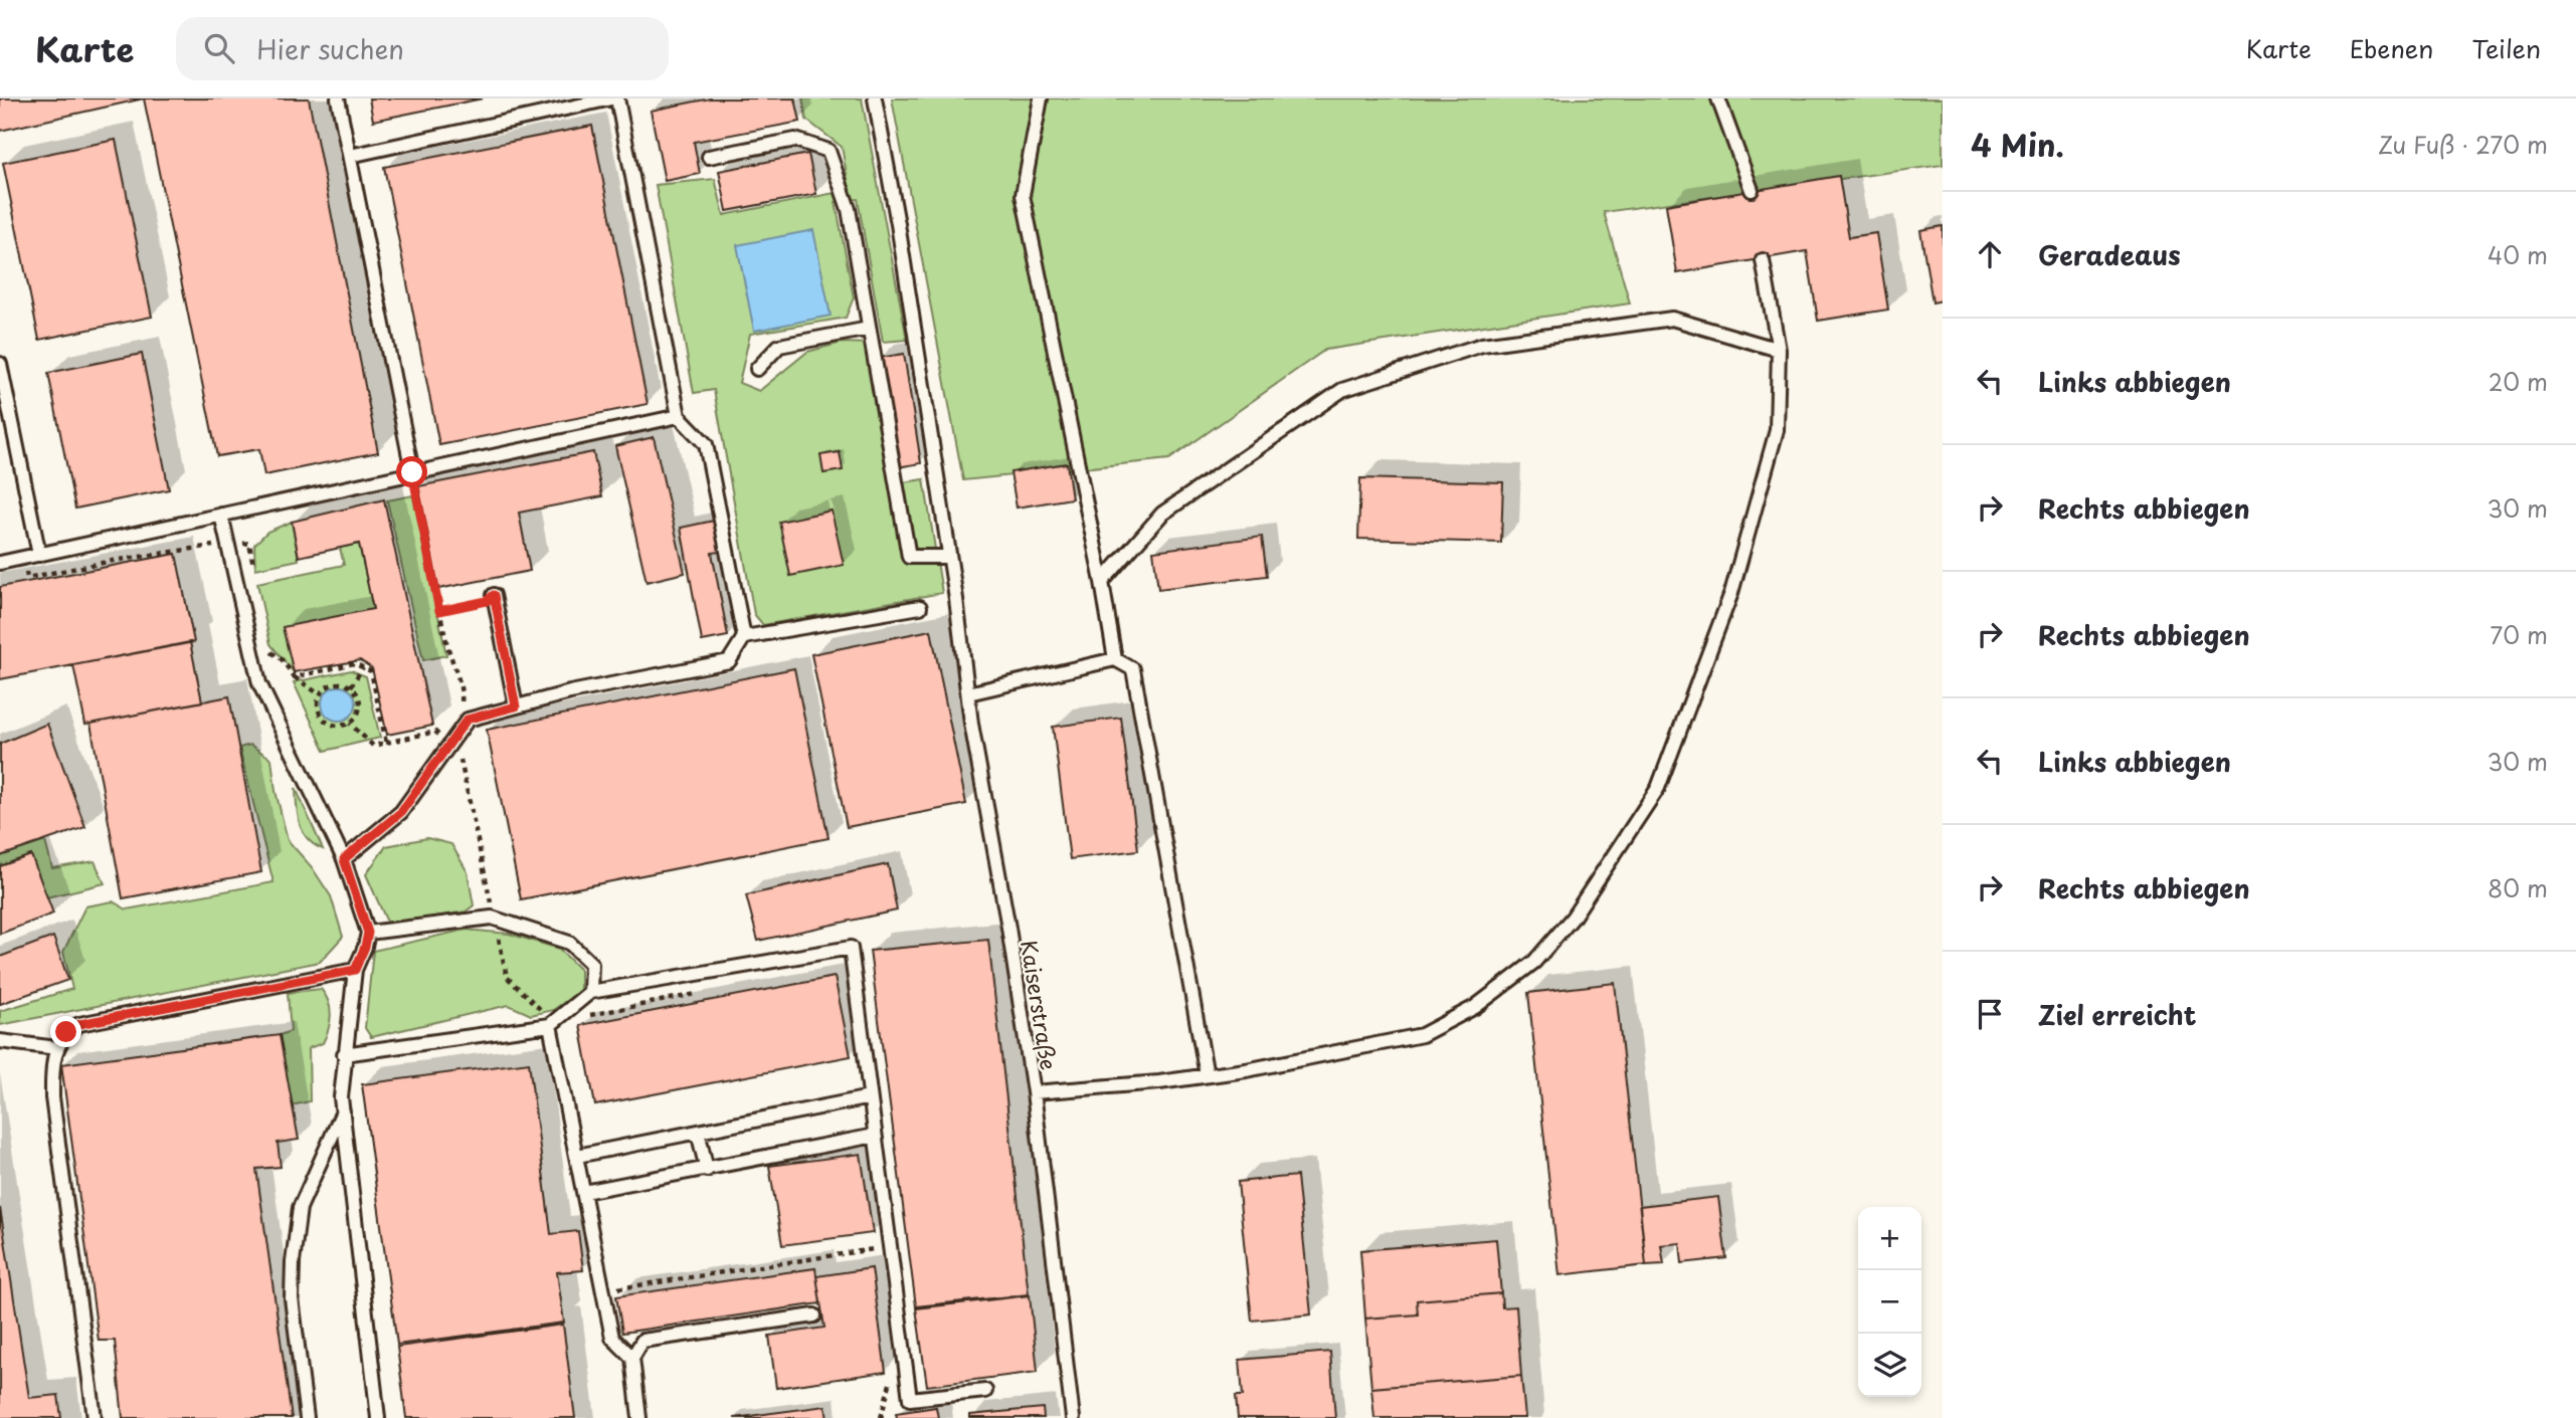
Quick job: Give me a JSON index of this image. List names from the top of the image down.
{
  "streets": {
    "lane": ["Kaiserstraße"]
  },
  "page": {
    "header": "Karte",
    "search": "Hier suchen",
    "nav": ["Karte", "Ebenen", "Teilen"],
    "heading": ["4 Min.", "Zu Fuß · 270 m"],
    "list": [
      ["Geradeaus", "40 m"],
      ["Links abbiegen", "20 m"],
      ["Rechts abbiegen", "30 m"],
      ["Rechts abbiegen", "70 m"],
      ["Links abbiegen", "30 m"],
      ["Rechts abbiegen", "80 m"],
      "Ziel erreicht"
    ],
    "map_buttons": ["+", "−"]
  }
}
